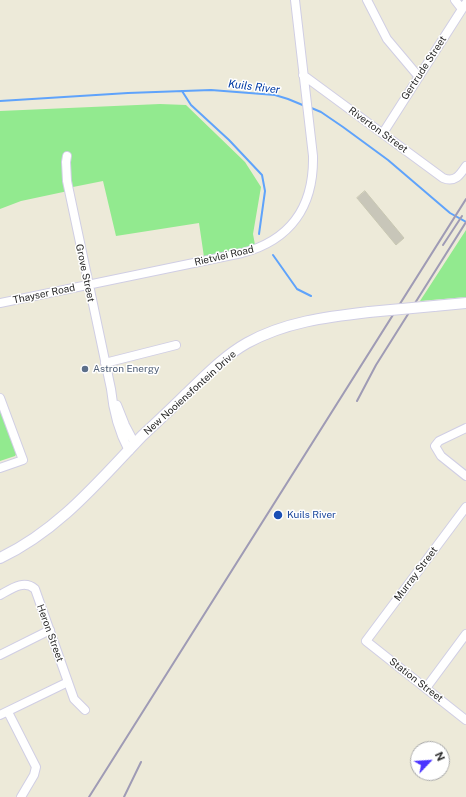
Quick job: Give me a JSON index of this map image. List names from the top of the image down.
{
  "streets": {
    "street": [
      "Gertrude Street",
      "Riverton Street",
      "Rietvlei Road",
      "Grove Street",
      "Thayser Road",
      "New Nooiensfontein Drive",
      "Murray Street",
      "Heron Street",
      "Station Street"
    ]
  },
  "crossings": [
    ["Gertrude Street", "Riverton Street"],
    ["Riverton Street", "Rietvlei Road"],
    ["Rietvlei Road", "Grove Street"],
    ["Rietvlei Road", "Thayser Road"],
    ["Grove Street", "Thayser Road"],
    ["Grove Street", "New Nooiensfontein Drive"],
    ["Murray Street", "Station Street"]
  ],
  "water": ["Kuils River"],
  "places": ["Astron Energy", "Kuils River"],
  "north": "top right"
}
